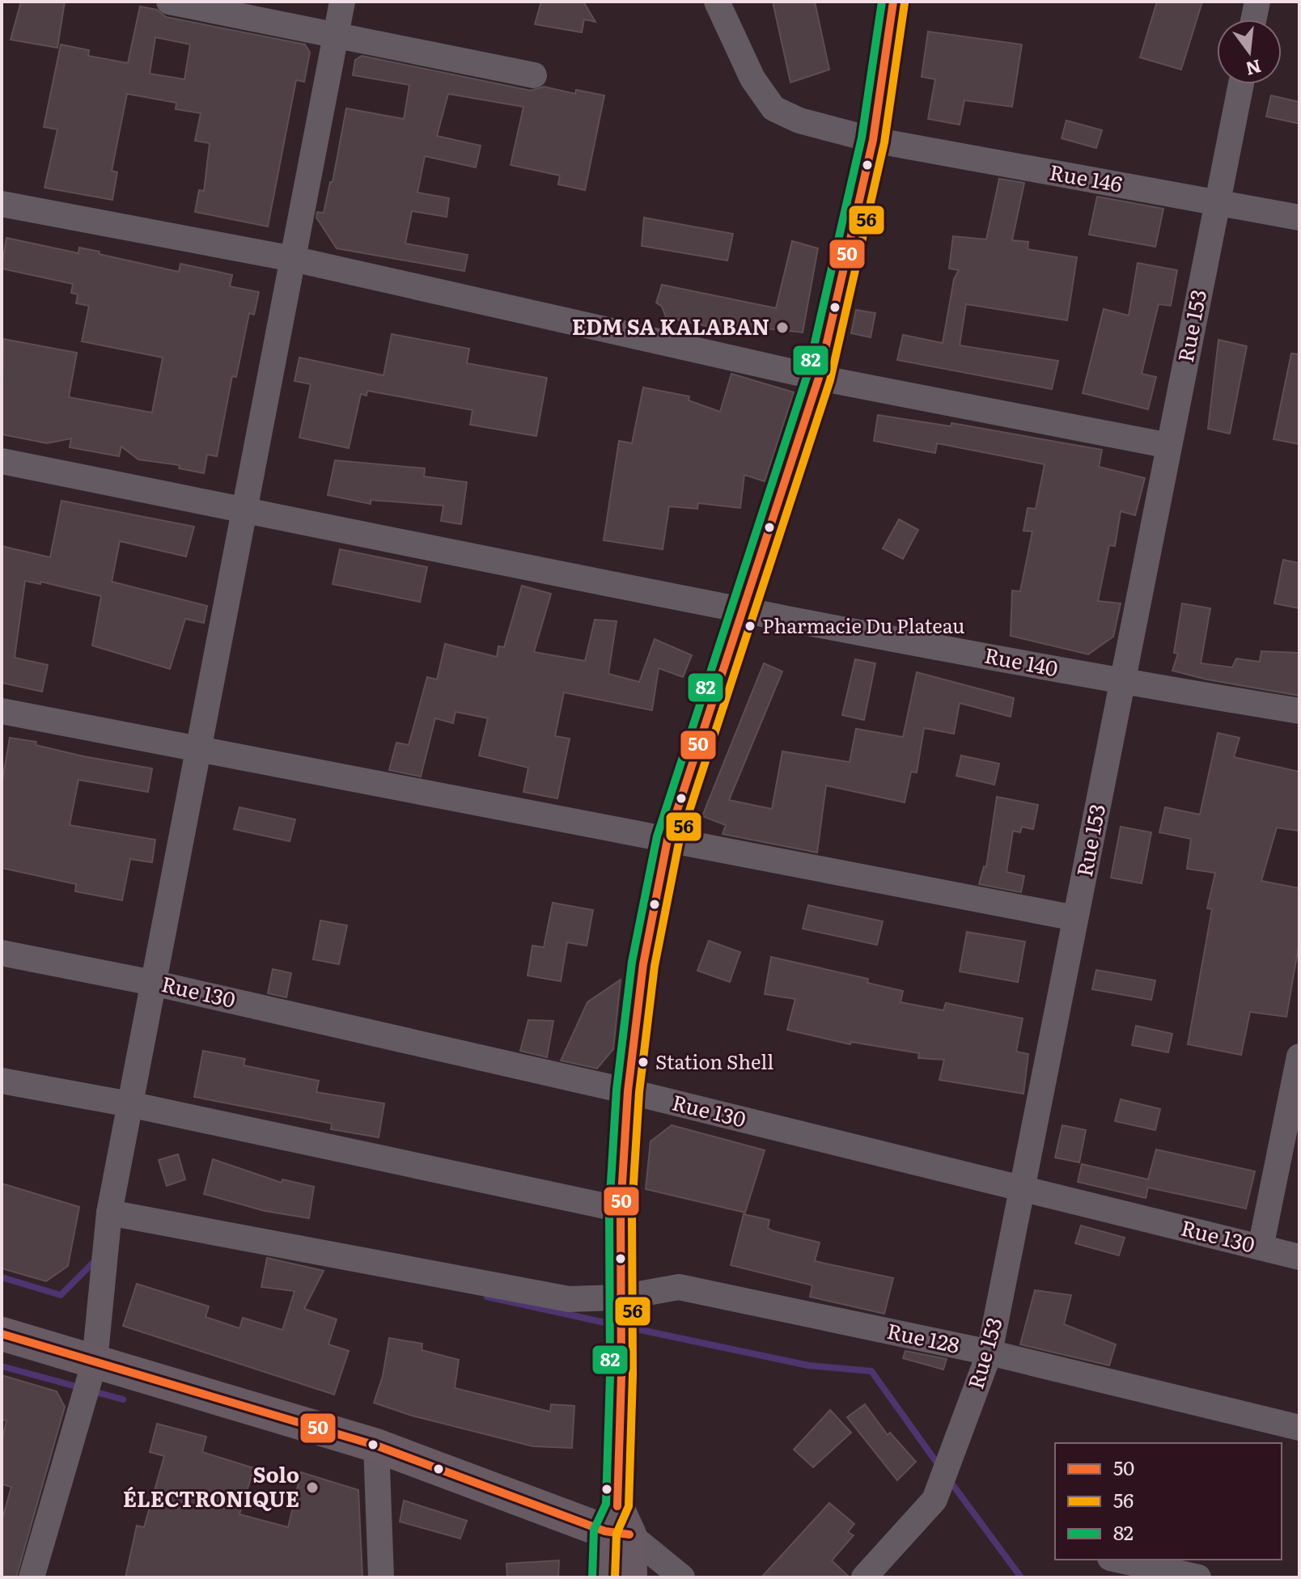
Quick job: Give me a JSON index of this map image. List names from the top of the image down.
{
  "streets": {
    "street": [
      "Rue 146",
      "Rue 153",
      "Rue 140",
      "Rue 130",
      "Rue 128"
    ]
  },
  "crossings": [
    ["Rue 146", "Rue 153"],
    ["Rue 153", "Rue 140"],
    ["Rue 153", "Rue 130"],
    ["Rue 153", "Rue 128"]
  ],
  "places": [
    "EDM SA KALABAN",
    "Pharmacie Du Plateau",
    "Station Shell",
    "Solo ÉLECTRONIQUE"
  ],
  "lines": ["transit line 50", "transit line 82", "transit line 56"],
  "legend": ["50", "56", "82"],
  "north": "bottom"
}
